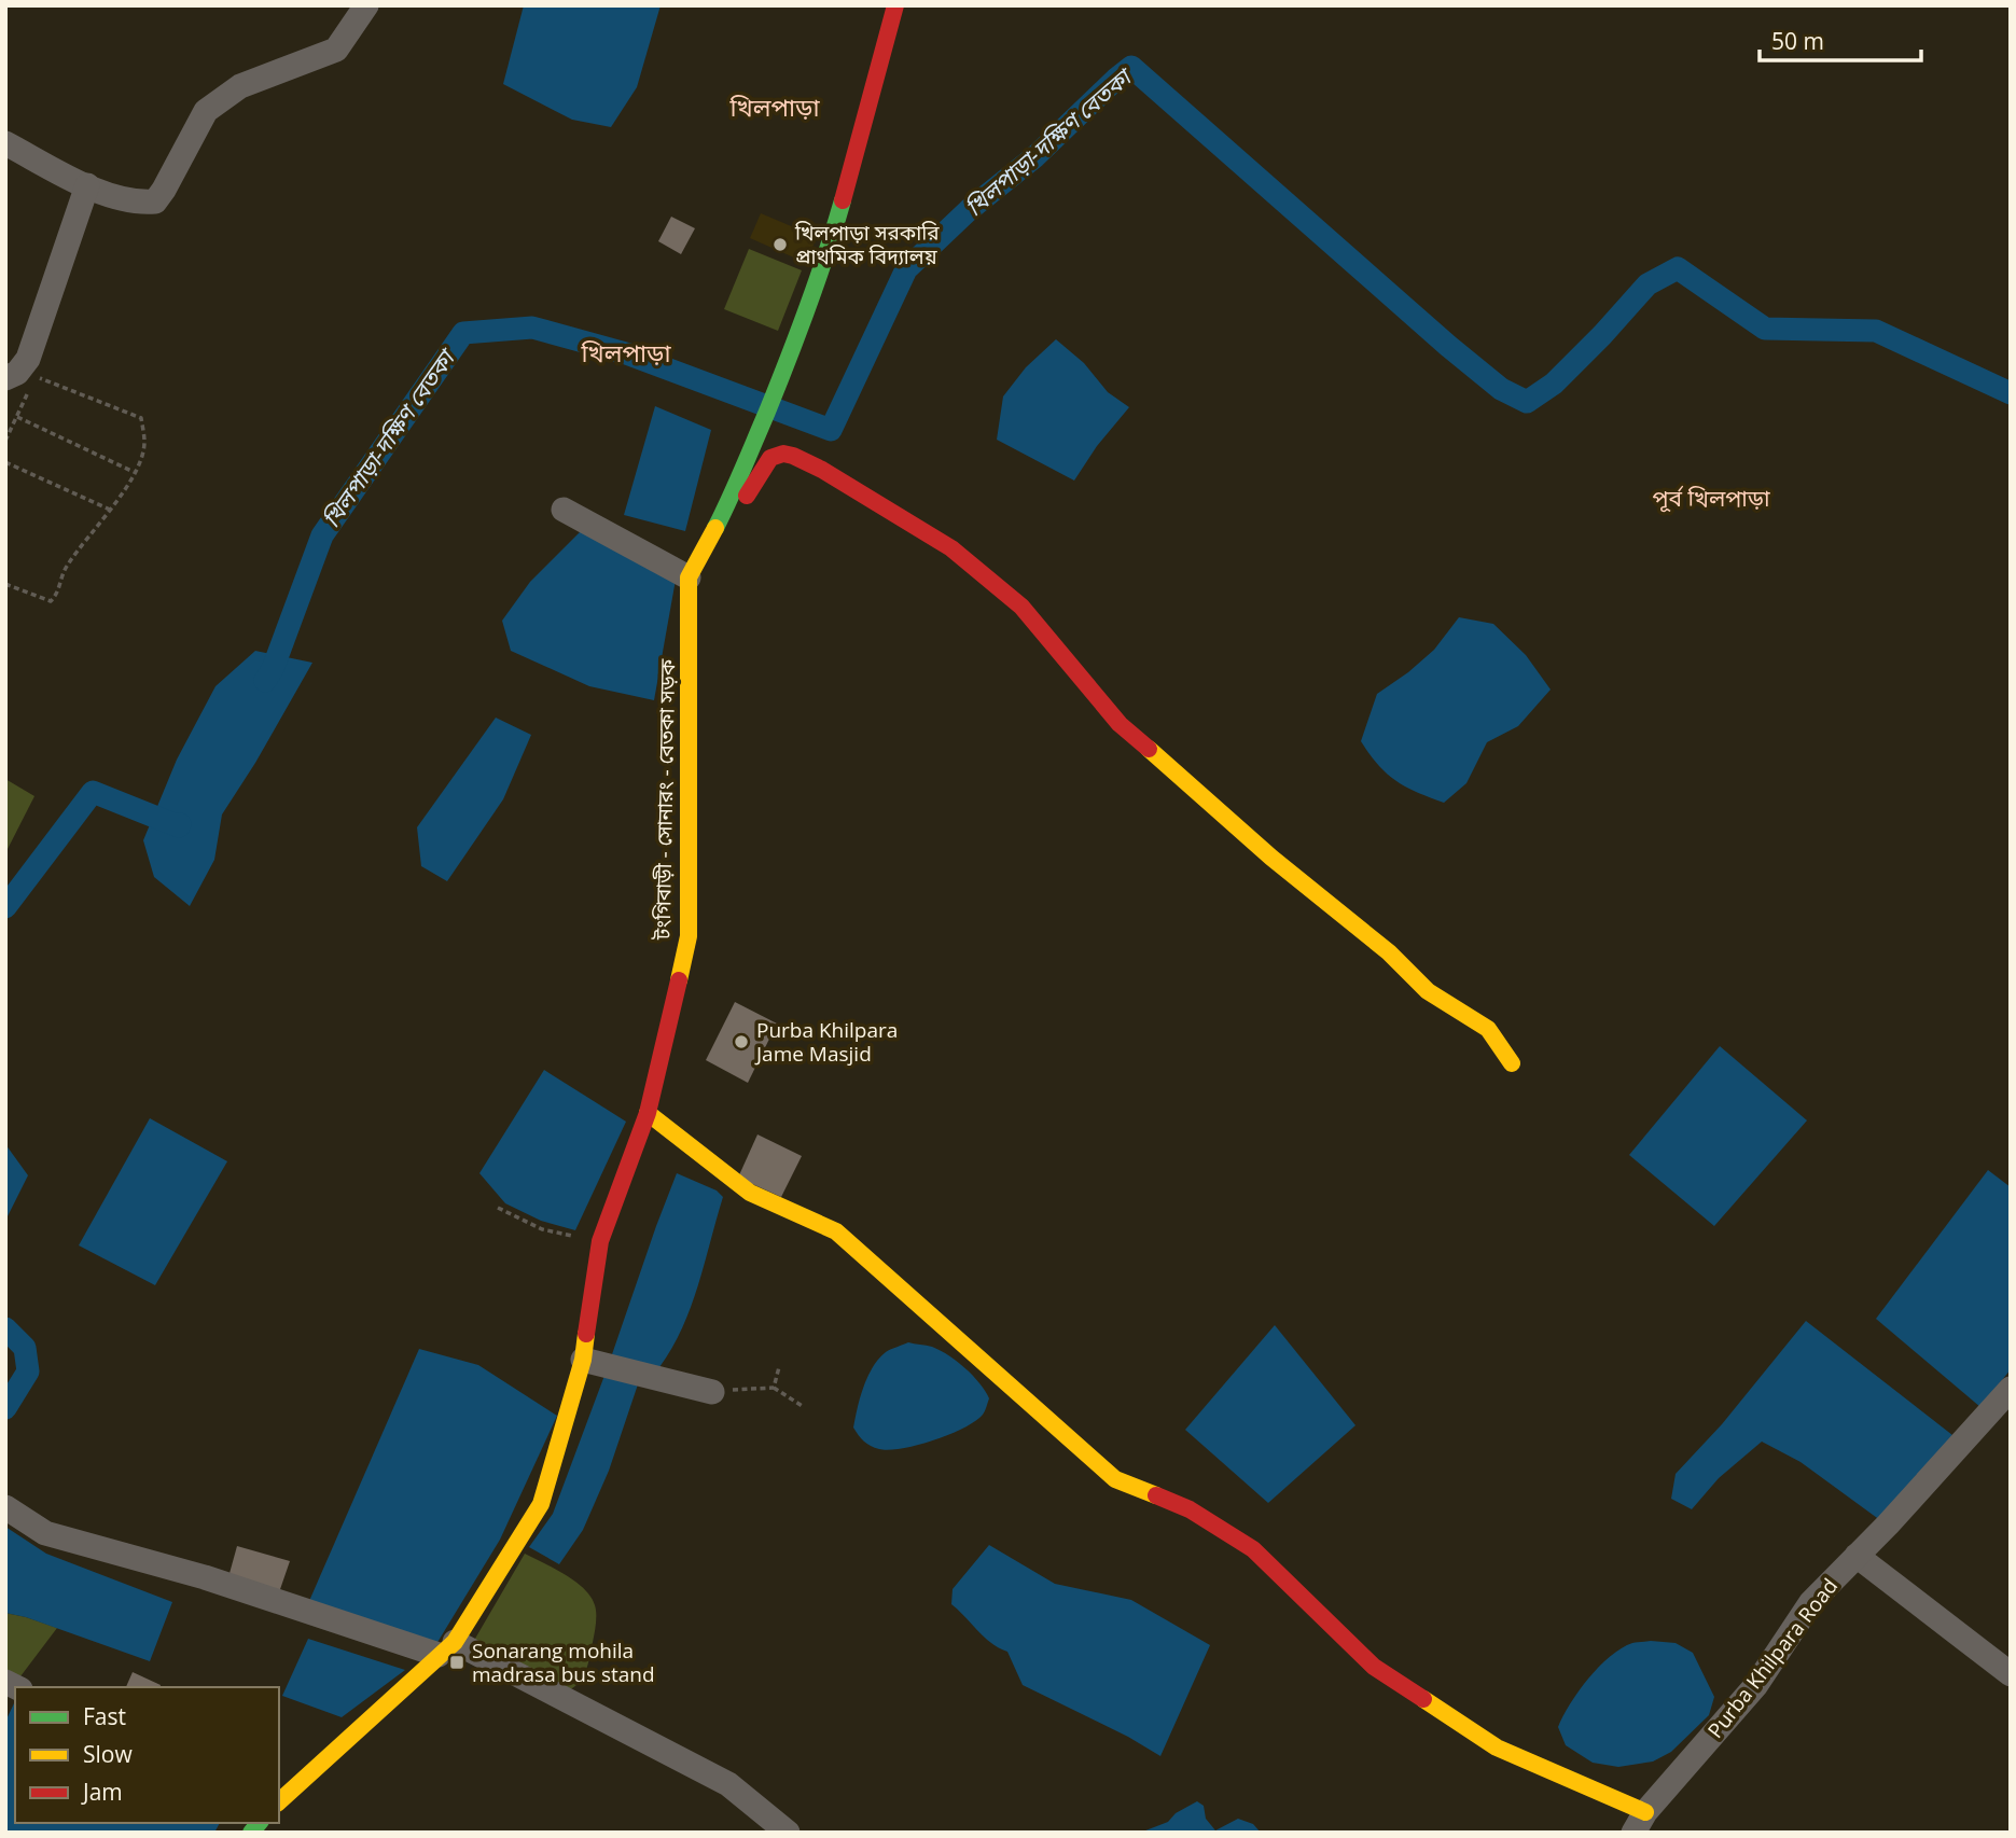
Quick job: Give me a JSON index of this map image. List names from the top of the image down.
{
  "streets": {
    "street": ["টংগিবাড়ী - সোনারং - বেতকা সড়ক", "Purba Khilpara Road"]
  },
  "districts": ["খিলপাড়া", "খিলপাড়া", "পূর্ব খিলপাড়া"],
  "water": ["খিলপাড়া-দক্ষিণ বেতকা"],
  "places": {
    "other": ["খিলপাড়া সরকারি প্রাথমিক বিদ্যালয়", "Purba Khilpara Jame Masjid"],
    "transit": ["Sonarang mohila madrasa bus stand"]
  },
  "legend": ["Fast", "Slow", "Jam"],
  "scale_bar": "50 m"
}
